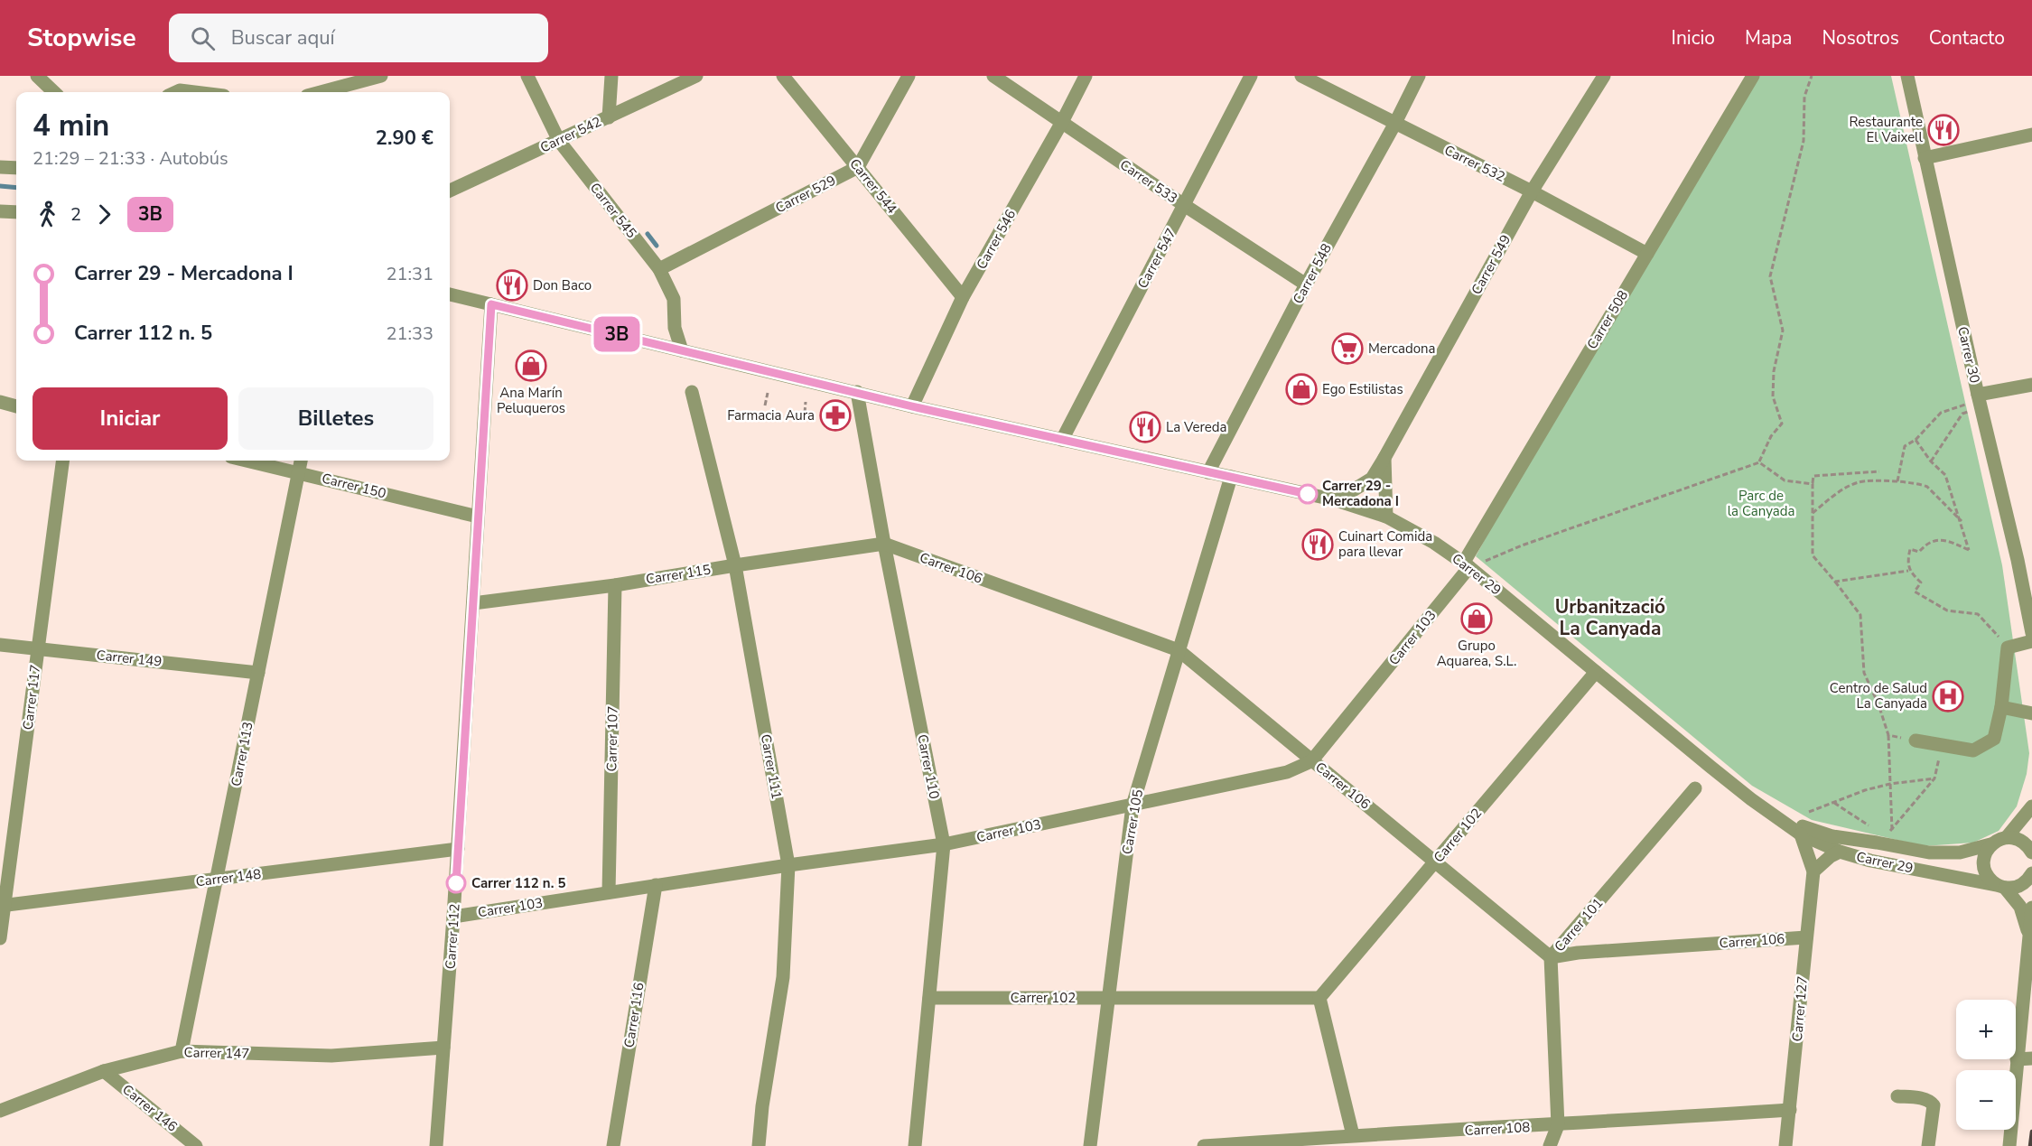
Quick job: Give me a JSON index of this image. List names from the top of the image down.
{
  "streets": {
    "street": [
      "Carrer 542",
      "Carrer 532",
      "Carrer 533",
      "Carrer 544",
      "Carrer 529",
      "Carrer 545",
      "Carrer 546",
      "Carrer 547",
      "Carrer 549",
      "Carrer 548",
      "Carrer 508",
      "Carrer 30",
      "Carrer 150",
      "Carrer 106",
      "Carrer 115",
      "Carrer 29",
      "Carrer 103",
      "Carrer 149",
      "Carrer 117",
      "Carrer 107",
      "Carrer 113",
      "Carrer 111",
      "Carrer 110",
      "Carrer 105",
      "Carrer 102",
      "Carrer 148",
      "Carrer 101",
      "Carrer 112",
      "Carrer 127",
      "Carrer 116",
      "Carrer 147",
      "Carrer 146",
      "Carrer 108"
    ]
  },
  "crossings": [
    ["Carrer 542", "Carrer 545"],
    ["Carrer 532", "Carrer 549"],
    ["Carrer 532", "Carrer 548"],
    ["Carrer 532", "Carrer 508"],
    ["Carrer 533", "Carrer 546"],
    ["Carrer 533", "Carrer 547"],
    ["Carrer 533", "Carrer 548"],
    ["Carrer 544", "Carrer 529"],
    ["Carrer 544", "Carrer 546"],
    ["Carrer 529", "Carrer 545"],
    ["Carrer 545", "Carrer 29"],
    ["Carrer 546", "Carrer 29"],
    ["Carrer 547", "Carrer 29"],
    ["Carrer 549", "Carrer 29"],
    ["Carrer 548", "Carrer 29"],
    ["Carrer 508", "Carrer 29"],
    ["Carrer 508", "Carrer 103"],
    ["Carrer 150", "Carrer 113"],
    ["Carrer 150", "Carrer 112"],
    ["Carrer 106", "Carrer 115"],
    ["Carrer 106", "Carrer 103"],
    ["Carrer 106", "Carrer 110"],
    ["Carrer 106", "Carrer 105"],
    ["Carrer 106", "Carrer 102"],
    ["Carrer 106", "Carrer 101"],
    ["Carrer 106", "Carrer 127"],
    ["Carrer 115", "Carrer 107"],
    ["Carrer 115", "Carrer 111"],
    ["Carrer 115", "Carrer 110"],
    ["Carrer 115", "Carrer 112"],
    ["Carrer 29", "Carrer 103"],
    ["Carrer 29", "Carrer 110"],
    ["Carrer 29", "Carrer 105"],
    ["Carrer 29", "Carrer 102"],
    ["Carrer 29", "Carrer 112"],
    ["Carrer 29", "Carrer 127"],
    ["Carrer 103", "Carrer 107"],
    ["Carrer 103", "Carrer 111"],
    ["Carrer 103", "Carrer 110"],
    ["Carrer 103", "Carrer 105"],
    ["Carrer 103", "Carrer 112"],
    ["Carrer 103", "Carrer 116"],
    ["Carrer 149", "Carrer 117"],
    ["Carrer 149", "Carrer 113"],
    ["Carrer 117", "Carrer 148"],
    ["Carrer 113", "Carrer 148"],
    ["Carrer 113", "Carrer 147"],
    ["Carrer 110", "Carrer 102"],
    ["Carrer 105", "Carrer 102"],
    ["Carrer 148", "Carrer 112"],
    ["Carrer 101", "Carrer 108"],
    ["Carrer 112", "Carrer 147"],
    ["Carrer 127", "Carrer 108"],
    ["Carrer 147", "Carrer 146"]
  ],
  "districts": ["Urbanització La Canyada"],
  "parks": ["Parc de la Canyada"],
  "places": {
    "restaurant": [
      "Restaurante El Vaixell",
      "Don Baco",
      "La Vereda",
      "Cuinart Comida para llevar"
    ],
    "supermarket": ["Mercadona"],
    "shop": ["Ana Marín Peluqueros", "Ego Estilistas", "Grupo Aquarea, S.L."],
    "pharmacy": ["Farmacia Aura"],
    "other": ["Carrer 29 - Mercadona I", "Carrer 112 n. 5"],
    "hospital": ["Centro de Salud La Canyada"]
  },
  "lines": ["bus line 3B"],
  "page": {
    "header": "Stopwise",
    "search": "Buscar aquí",
    "nav": [
      "Inicio",
      "Mapa",
      "Nosotros",
      "Contacto"
    ],
    "on_map": "3B",
    "heading": ["4 min", "21:29 – 21:33 · Autobús", "2.90 €"],
    "legs": ["2", "3B"],
    "list": [
      {
        "name": "Carrer 29 - Mercadona I",
        "value": "21:31"
      },
      {
        "name": "Carrer 112 n. 5",
        "value": "21:33"
      }
    ],
    "buttons": ["Iniciar", "Billetes"],
    "map_buttons": ["+", "−"]
  }
}
